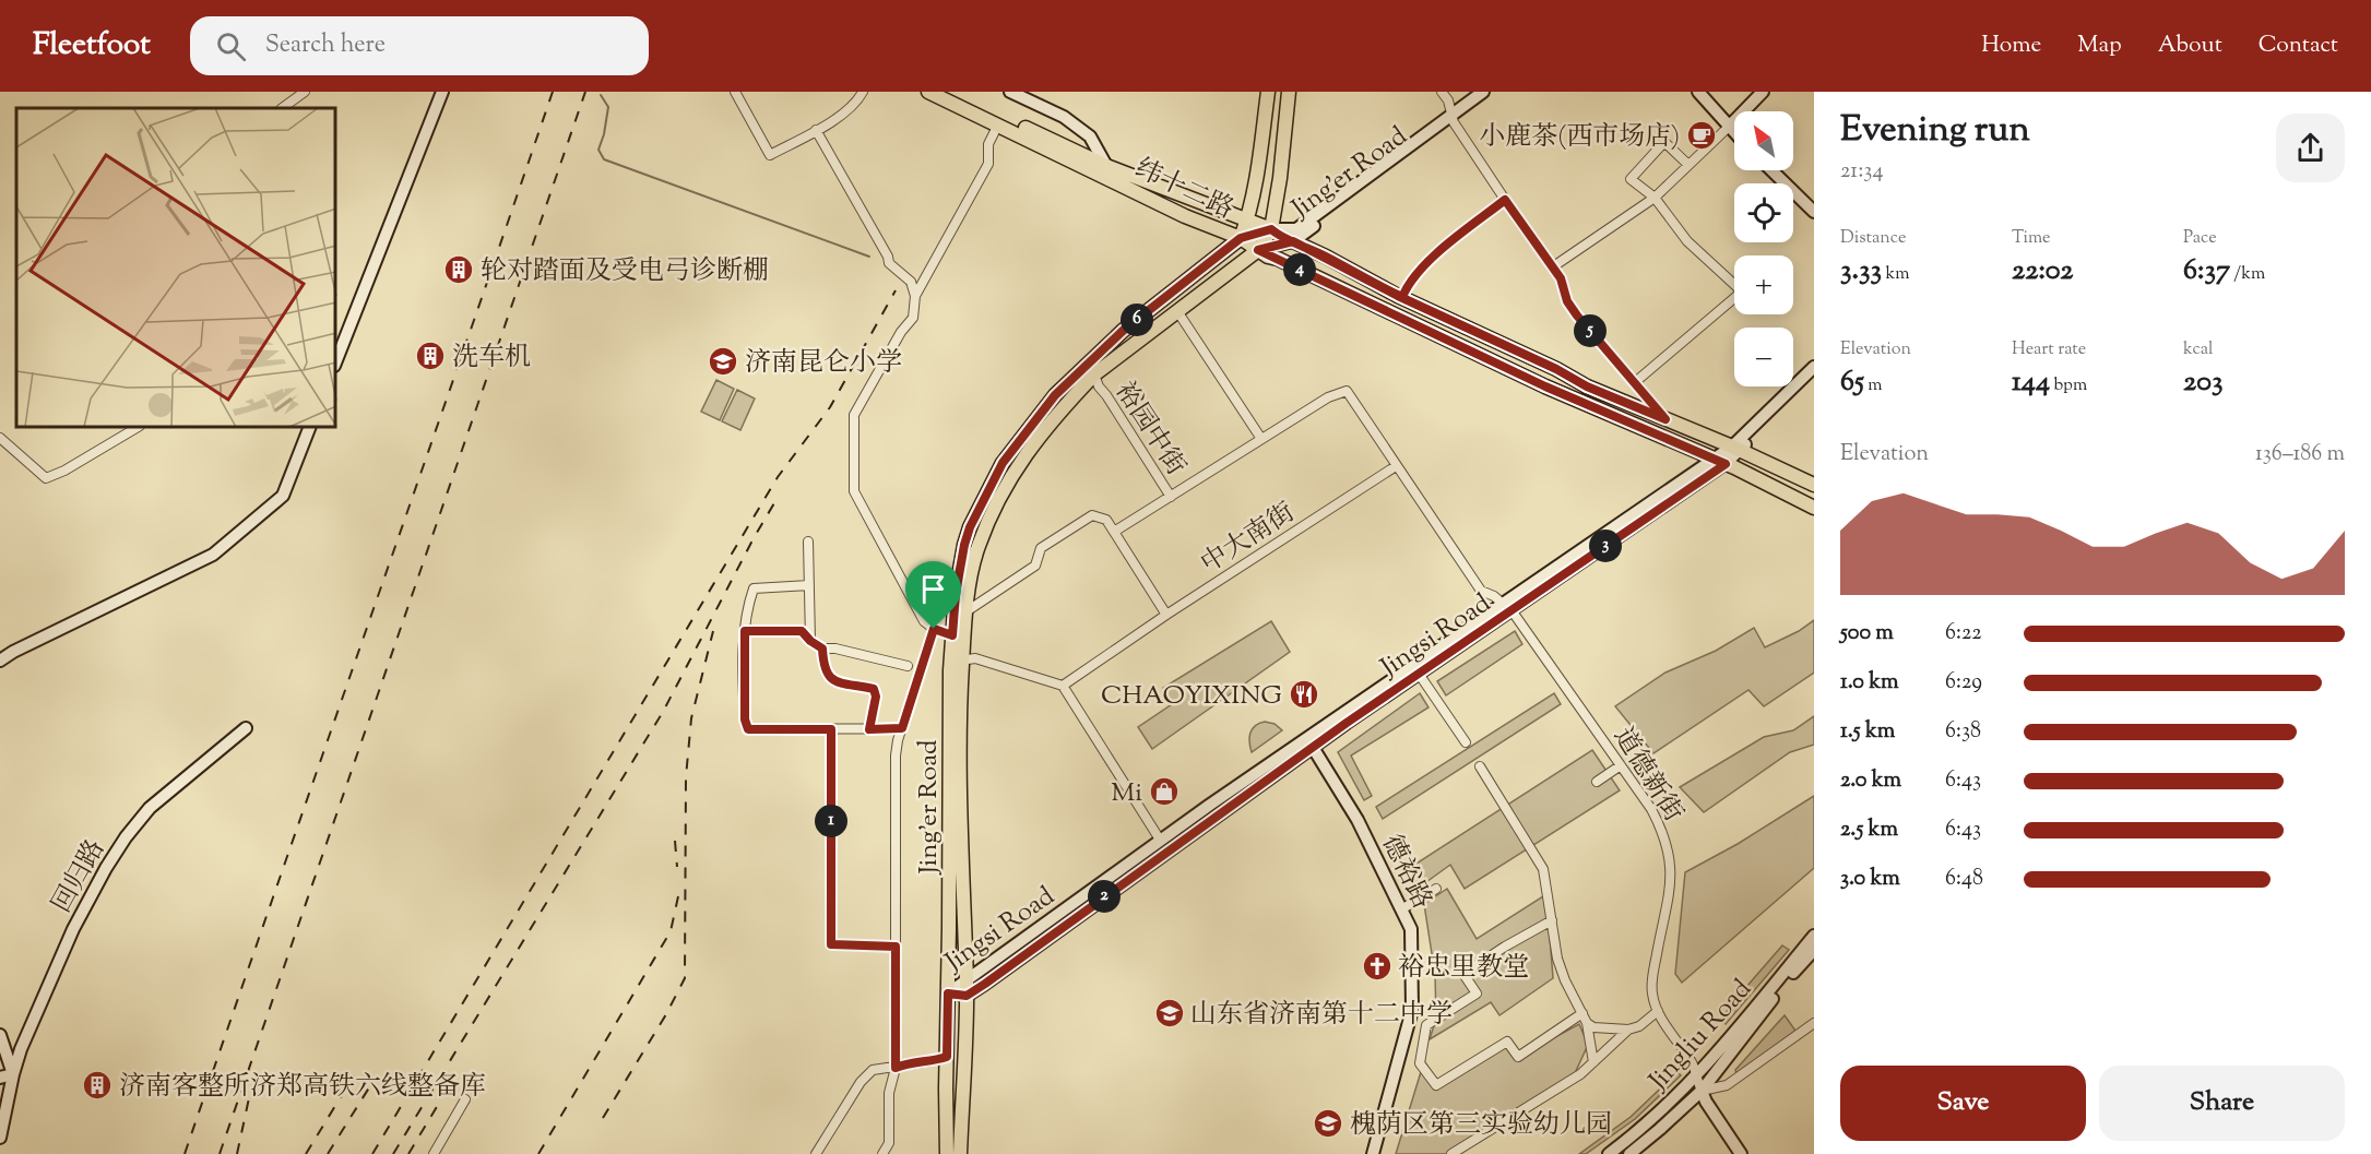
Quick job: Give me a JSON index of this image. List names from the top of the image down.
{
  "streets": {
    "main road": ["Jing'er Road", "纬十二路"],
    "street": [
      "裕园中街",
      "中大南街",
      "Jingsi Road",
      "道德新街",
      "德裕路",
      "回归路",
      "Jingliu Road"
    ]
  },
  "crossings": [
    ["Jing'er Road", "纬十二路"],
    ["Jing'er Road", "裕园中街"],
    ["Jing'er Road", "Jingsi Road"],
    ["纬十二路", "Jingsi Road"],
    ["Jingsi Road", "道德新街"],
    ["Jingsi Road", "德裕路"],
    ["道德新街", "Jingliu Road"]
  ],
  "places": {
    "cafe": ["小鹿茶(西市场店)"],
    "building": ["轮对踏面及受电弓诊断棚", "洗车机", "济南客整所济郑高铁六线整备库"],
    "school or university": ["济南昆仑小学", "山东省济南第十二中学", "槐荫区第三实验幼儿园"],
    "restaurant": ["CHAOYIXING"],
    "shop": ["Mi"],
    "church": ["裕忠里教堂"]
  },
  "north": "top left",
  "page": {
    "header": "Fleetfoot",
    "search": "Search here",
    "nav": [
      "Home",
      "Map",
      "About",
      "Contact"
    ],
    "heading": ["Evening run", "21:34"],
    "map_buttons": ["+", "−"],
    "stats": [
      ["Distance", "3.33 km"],
      ["Time", "22:02"],
      ["Pace", "6:37 /km"],
      ["Elevation", "65 m"],
      ["Heart rate", "144 bpm"],
      ["kcal", "203"]
    ],
    "pins": [
      "4",
      "6",
      "5",
      "3",
      "1",
      "2"
    ],
    "chart": ["Elevation", "136–186 m"],
    "list": [
      {
        "name": "500 m",
        "note": "6:22"
      },
      {
        "name": "1.0 km",
        "note": "6:29"
      },
      {
        "name": "1.5 km",
        "note": "6:38"
      },
      {
        "name": "2.0 km",
        "note": "6:43"
      },
      {
        "name": "2.5 km",
        "note": "6:43"
      },
      {
        "name": "3.0 km",
        "note": "6:48"
      }
    ],
    "buttons": ["Save", "Share"]
  }
}
